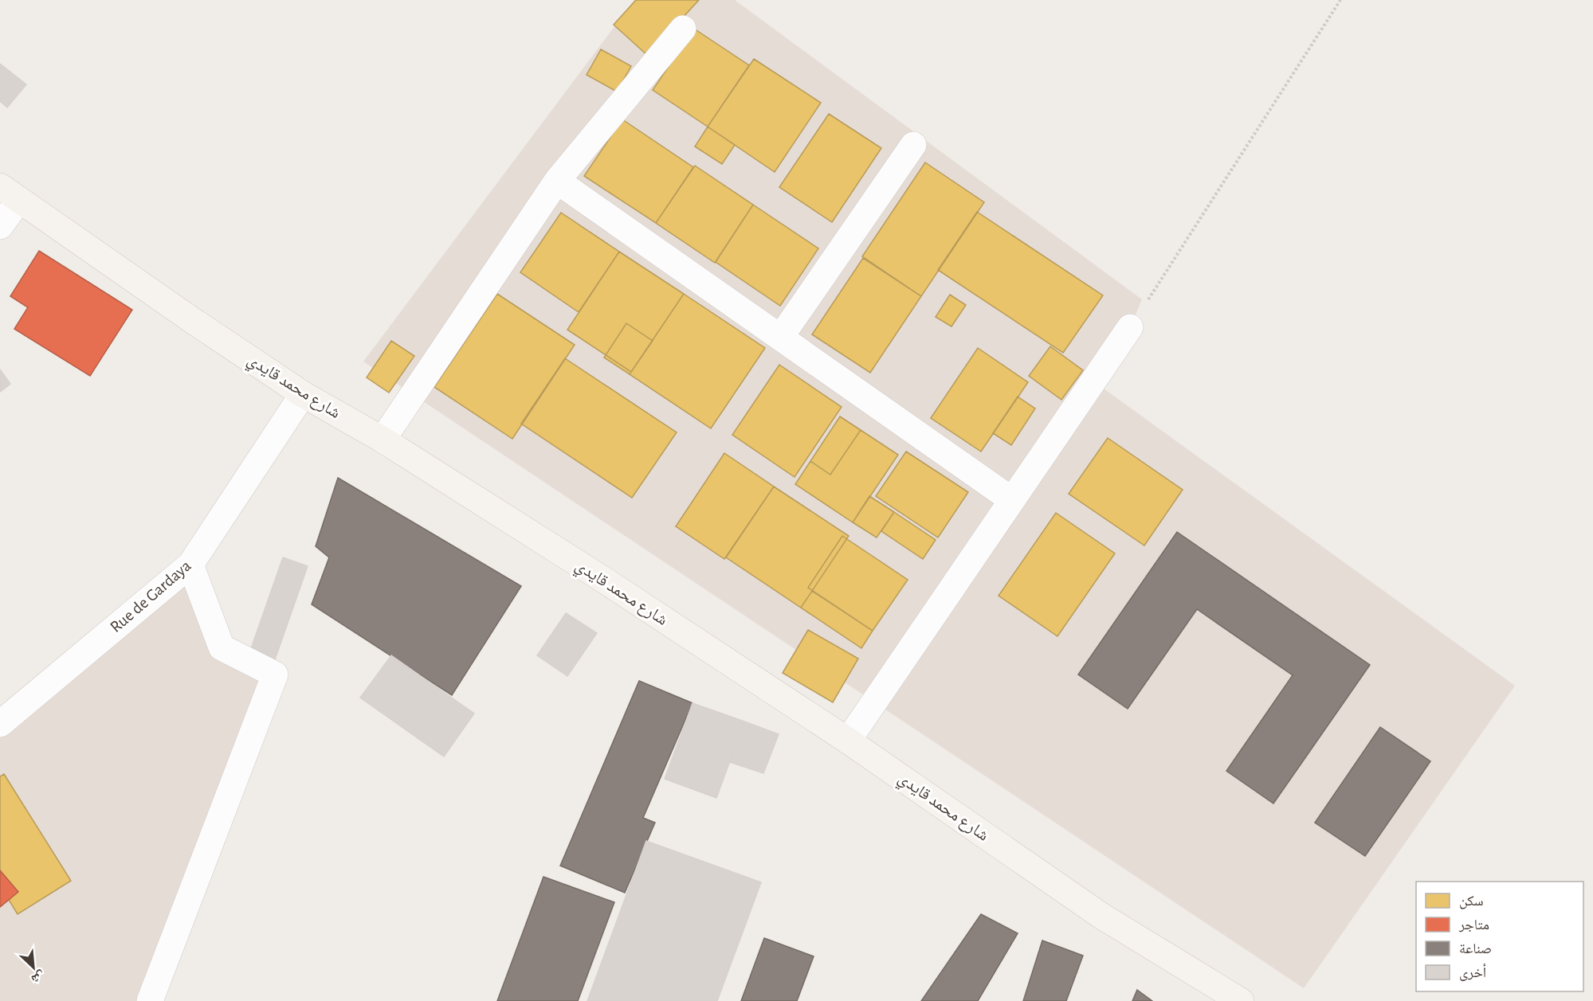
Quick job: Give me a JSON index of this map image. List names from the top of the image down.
{
  "streets": {
    "main road": ["شارع محمد قايدي"],
    "street": ["Rue de Gardaya"]
  },
  "crossings": [
    ["شارع محمد قايدي", "Rue de Gardaya"]
  ],
  "legend": [
    "سكن",
    "متاجر",
    "صناعة",
    "أخرى"
  ],
  "north": "bottom right"
}
